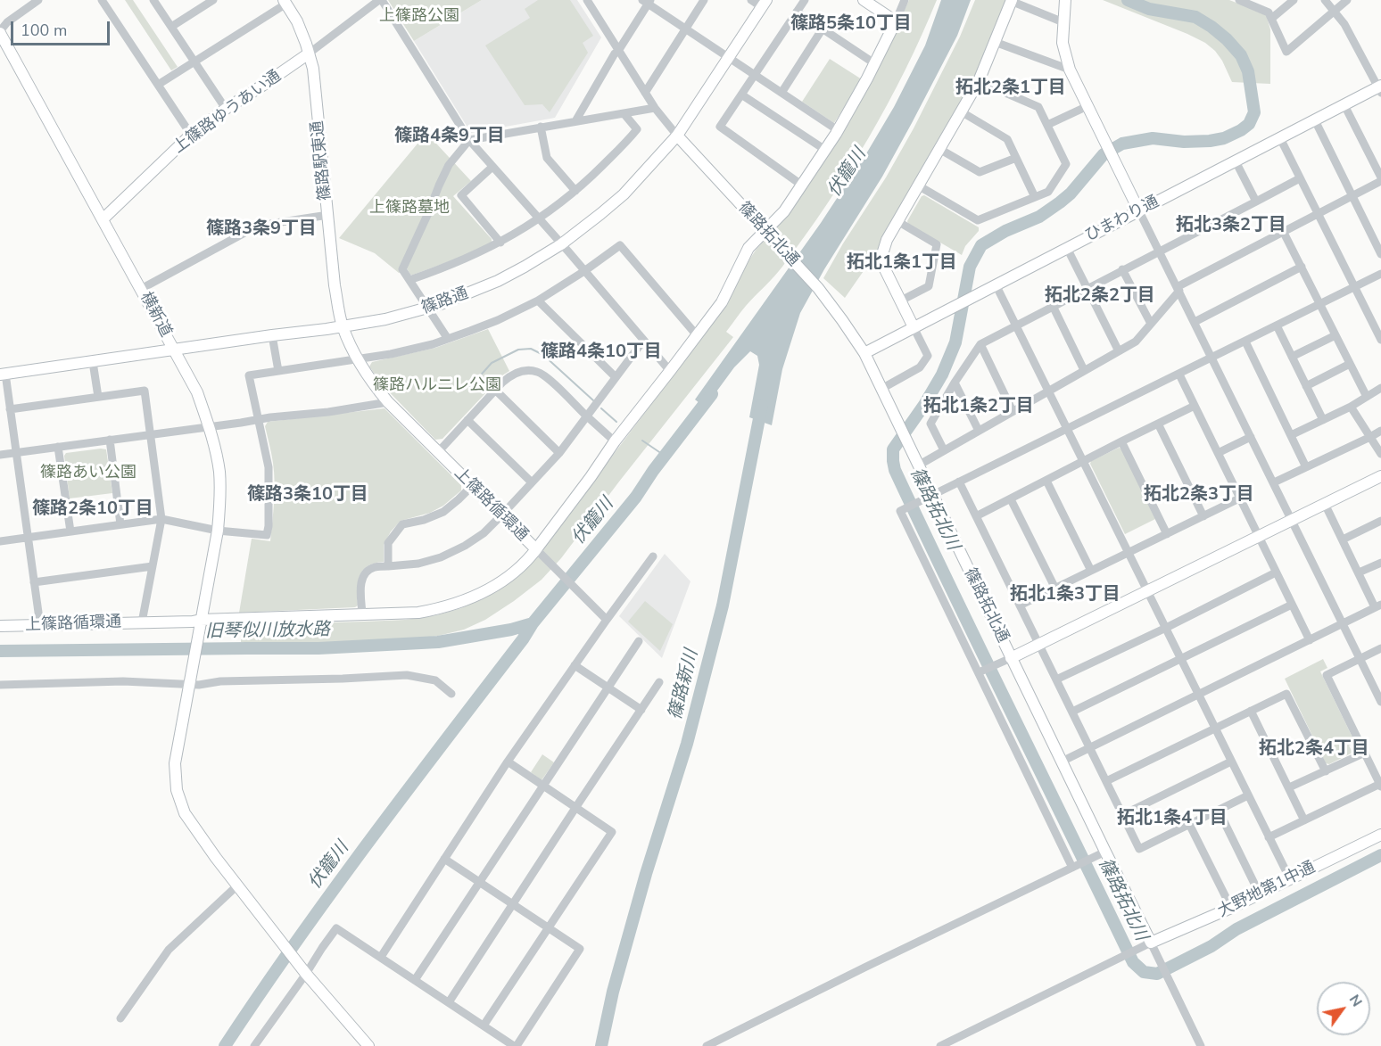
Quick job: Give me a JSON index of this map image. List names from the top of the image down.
{
  "streets": {
    "street": [
      "上篠路ゆうあい通",
      "篠路駅東通",
      "ひまわり通",
      "篠路拓北通",
      "篠路通",
      "横新道",
      "上篠路循環通",
      "大野地第1中通"
    ]
  },
  "crossings": [
    ["上篠路ゆうあい通", "篠路駅東通"],
    ["上篠路ゆうあい通", "横新道"],
    ["篠路駅東通", "篠路通"],
    ["篠路駅東通", "上篠路循環通"],
    ["ひまわり通", "篠路拓北通"],
    ["篠路拓北通", "篠路通"],
    ["篠路拓北通", "大野地第1中通"],
    ["篠路通", "横新道"],
    ["篠路通", "上篠路循環通"],
    ["横新道", "上篠路循環通"]
  ],
  "districts": [
    "篠路5条10丁目",
    "拓北2条1丁目",
    "篠路4条9丁目",
    "拓北3条2丁目",
    "篠路3条9丁目",
    "拓北1条1丁目",
    "拓北2条2丁目",
    "篠路4条10丁目",
    "拓北1条2丁目",
    "篠路3条10丁目",
    "拓北2条3丁目",
    "篠路2条10丁目",
    "拓北1条3丁目",
    "拓北2条4丁目",
    "拓北1条4丁目"
  ],
  "water": [
    "伏籠川",
    "篠路拓北川",
    "旧琴似川放水路",
    "篠路新川"
  ],
  "parks": [
    "上篠路公園",
    "上篠路墓地",
    "篠路ハルニレ公園",
    "篠路あい公園"
  ],
  "scale_bar": "100 m",
  "north": "top right"
}
